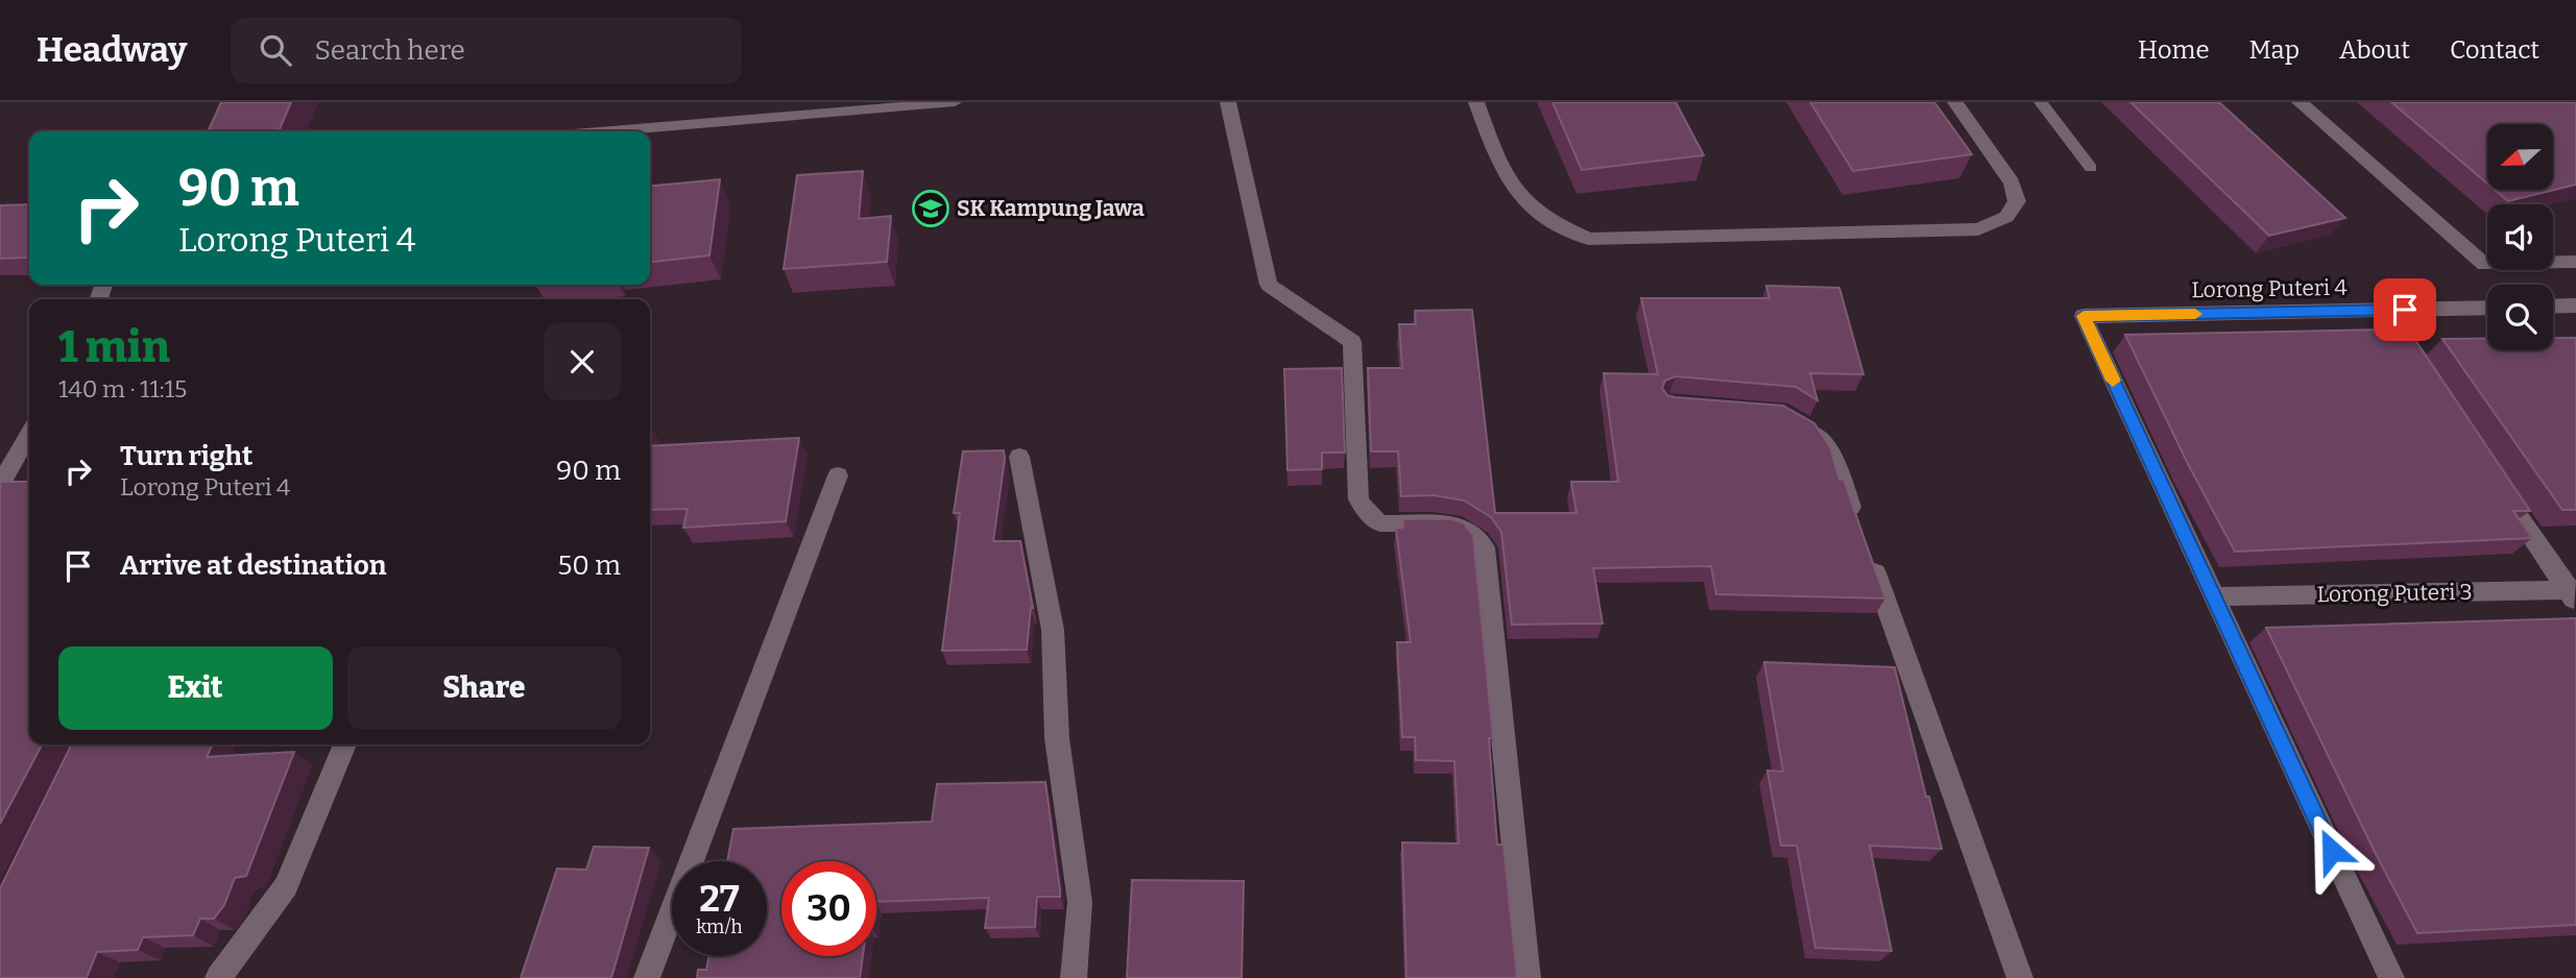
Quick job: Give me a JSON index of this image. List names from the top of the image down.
{
  "streets": {
    "street": ["Lorong Puteri 4", "Lorong Puteri 3"]
  },
  "crossings": [
    ["Lorong Puteri 4", "Lorong Puteri 3"]
  ],
  "places": {
    "school or university": ["SK Kampung Jawa"]
  },
  "north": "left",
  "page": {
    "header": "Headway",
    "search": "Search here",
    "nav": [
      "Home",
      "Map",
      "About",
      "Contact"
    ],
    "turn": ["90 m", "Lorong Puteri 4"],
    "heading": ["1 min", "140 m · 11:15"],
    "list": [
      {
        "name": "Turn right",
        "note": "Lorong Puteri 4",
        "value": "90 m"
      },
      {
        "name": "Arrive at destination",
        "value": "50 m"
      }
    ],
    "buttons": ["Exit", "Share"],
    "speed": "27 km/h",
    "limit": "30"
  }
}
